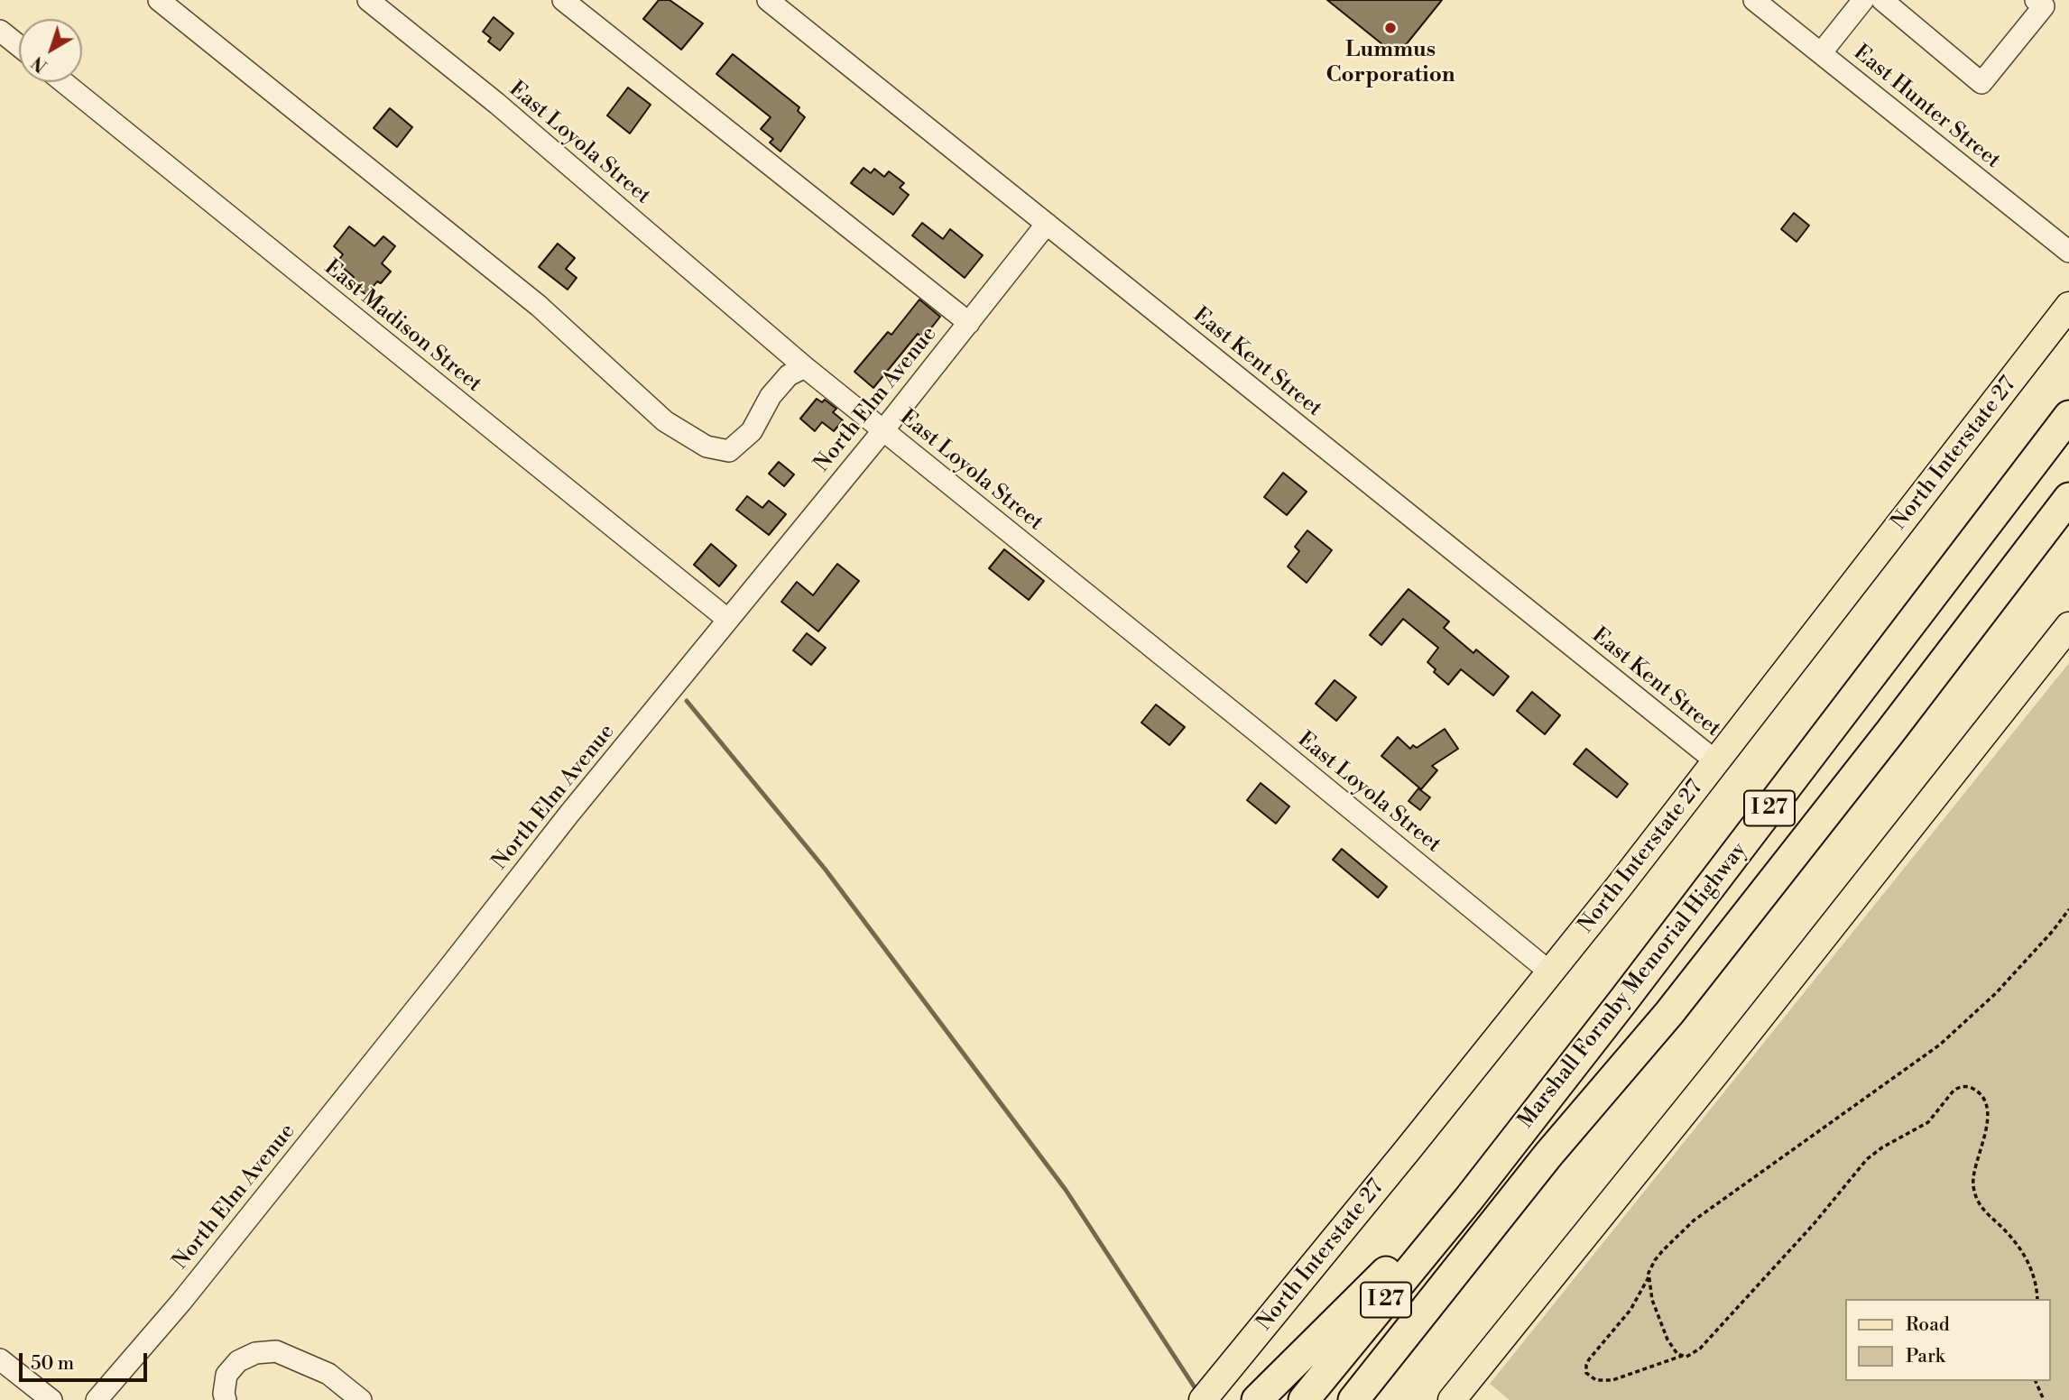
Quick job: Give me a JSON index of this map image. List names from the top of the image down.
{
  "streets": {
    "highway": ["I 27", "Marshall Formby Memorial Highway"],
    "main road": ["North Interstate 27"],
    "street": [
      "East Hunter Street",
      "East Loyola Street",
      "East Madison Street",
      "East Kent Street",
      "North Elm Avenue"
    ]
  },
  "crossings": [
    ["East Loyola Street", "North Elm Avenue"],
    ["East Loyola Street", "North Interstate 27"],
    ["East Madison Street", "North Elm Avenue"],
    ["East Kent Street", "North Elm Avenue"],
    ["East Kent Street", "North Interstate 27"]
  ],
  "places": ["Lummus Corporation"],
  "legend": ["Road", "Park"],
  "scale_bar": "50 m",
  "north": "bottom left"
}
